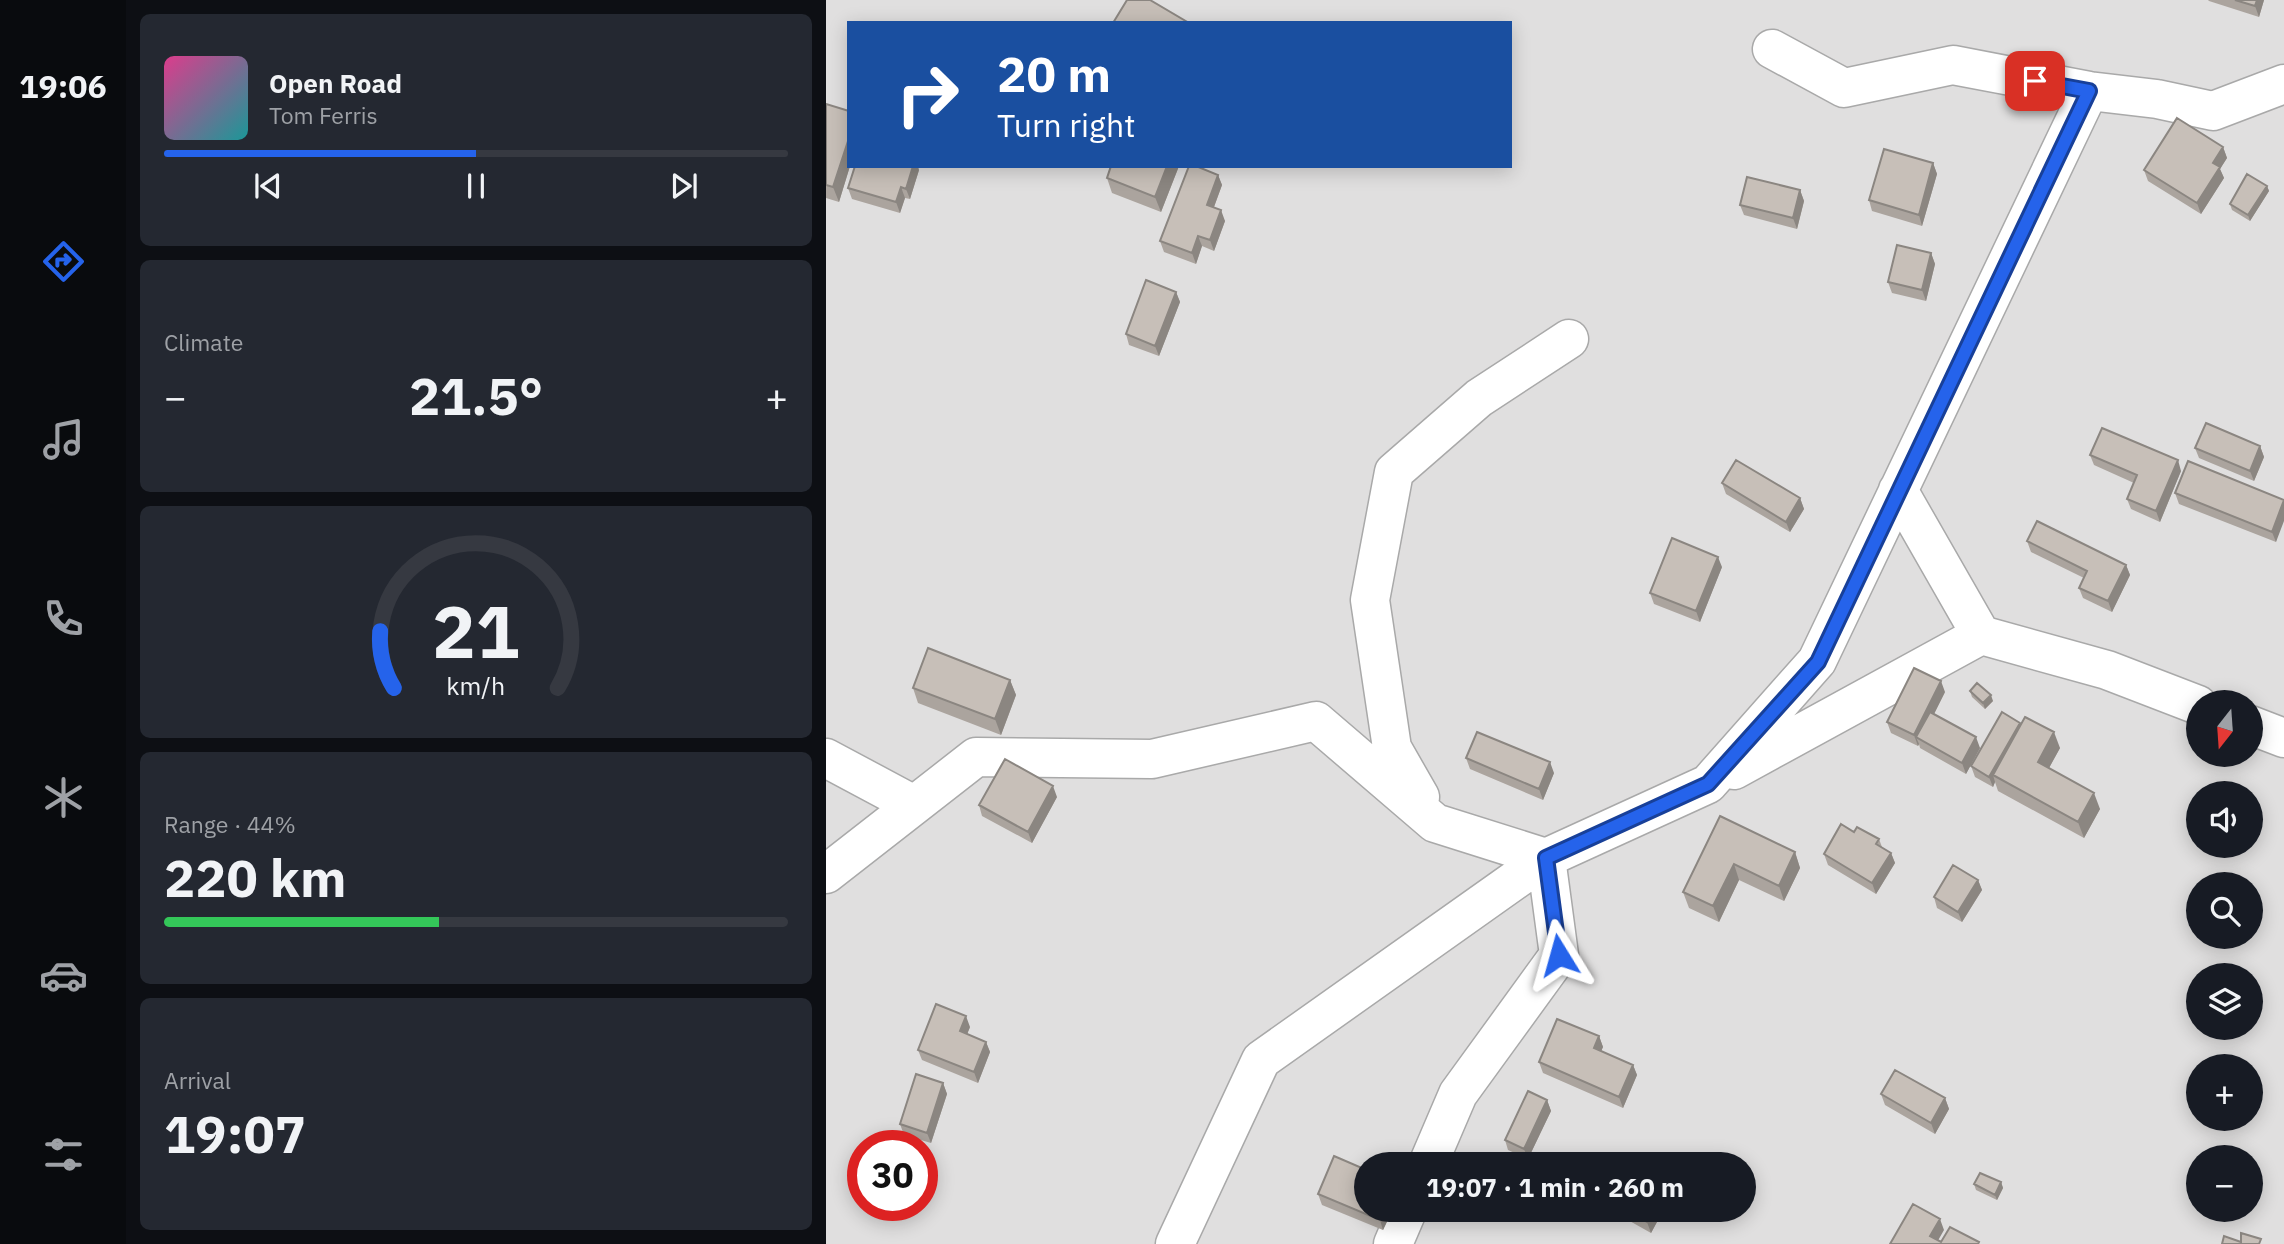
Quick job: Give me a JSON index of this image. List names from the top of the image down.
{
  "north": "bottom",
  "page": {
    "tabs": "19:06",
    "turn": ["20 m", "Turn right"],
    "song": ["Open Road", "Tom Ferris"],
    "tile": [
      "Climate",
      ["Range · 44%", "220 km"],
      ["Arrival", "19:07"]
    ],
    "heat": ["−", "21.5°", "+"],
    "map_buttons": ["+", "−"],
    "limit": "30",
    "trip": "19:07 · 1 min · 260 m",
    "gauge": ["21", "km/h"]
  }
}
